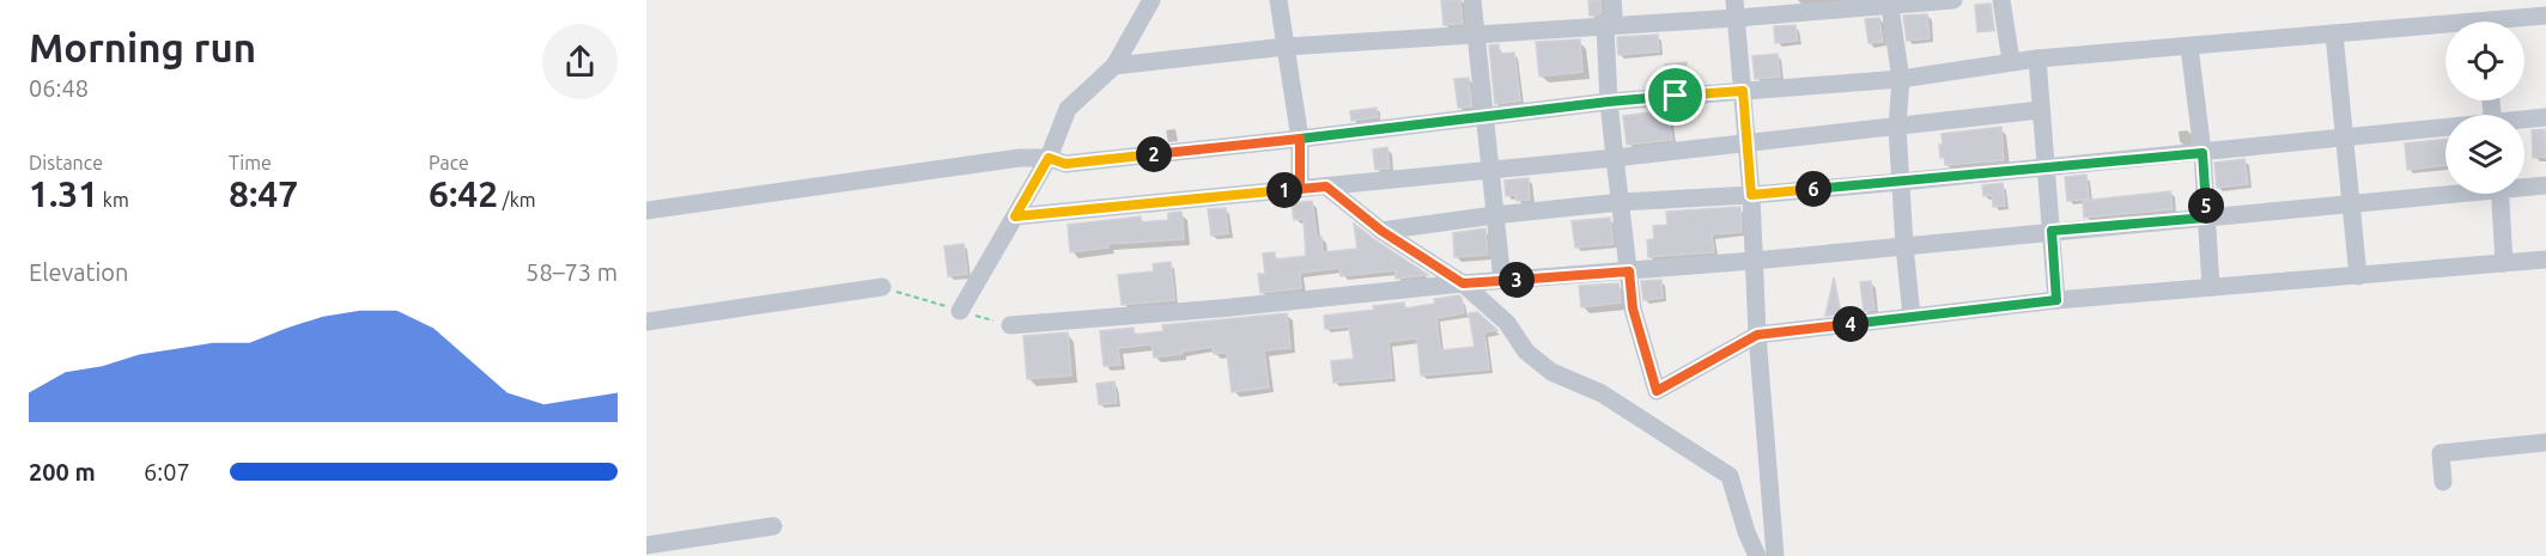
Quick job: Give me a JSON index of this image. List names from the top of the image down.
{
  "page": {
    "heading": ["Morning run", "06:48"],
    "stats": [
      ["Distance", "1.31 km"],
      ["Time", "8:47"],
      ["Pace", "6:42 /km"]
    ],
    "pins": [
      "2",
      "6",
      "1",
      "5",
      "3",
      "4"
    ],
    "chart": ["Elevation", "58–73 m"],
    "list": [
      {
        "name": "200 m",
        "note": "6:07"
      }
    ]
  }
}
